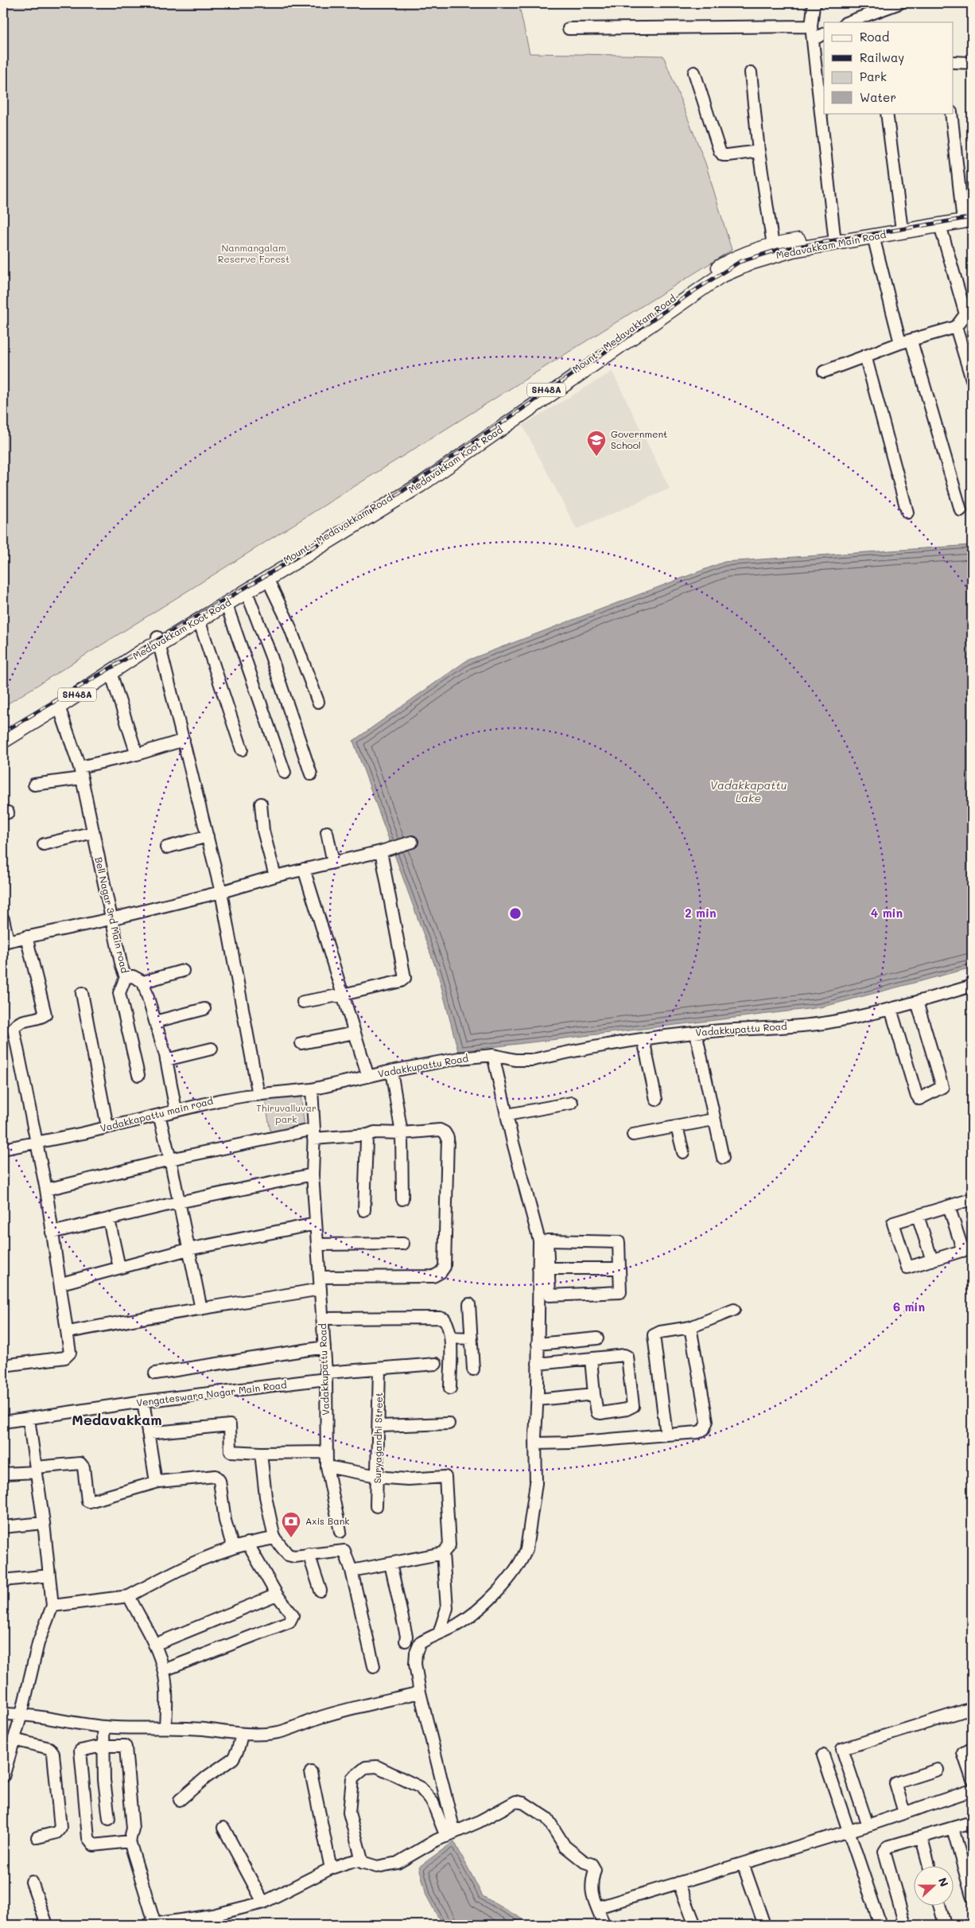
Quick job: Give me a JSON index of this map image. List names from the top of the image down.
{
  "streets": {
    "main road": [
      "Medavakkam Main Road",
      "Mount - Medavakkam Road",
      "SH48A",
      "Medavakkam Koot Road"
    ],
    "street": [
      "Bell Nagar 3rd Main road",
      "Vadakkupattu Road",
      "Vadakkapattu main road",
      "Vengateswara Nagar Main Road",
      "Suryagandhi Street"
    ]
  },
  "crossings": [
    ["Medavakkam Main Road", "Mount - Medavakkam Road"],
    ["Medavakkam Main Road", "Medavakkam Koot Road"],
    ["Mount - Medavakkam Road", "Medavakkam Koot Road"],
    ["Medavakkam Koot Road", "Bell Nagar 3rd Main road"],
    ["Vadakkupattu Road", "Vadakkapattu main road"],
    ["Vadakkupattu Road", "Vengateswara Nagar Main Road"],
    ["Vengateswara Nagar Main Road", "Suryagandhi Street"]
  ],
  "districts": ["Medavakkam"],
  "water": ["Vadakkapattu Lake"],
  "parks": ["Nanmangalam Reserve Forest", "Thiruvalluvar park"],
  "places": {
    "school or university": ["Government School"],
    "bank": ["Axis Bank"]
  },
  "legend": [
    "Road",
    "Railway",
    "Park",
    "Water"
  ],
  "north": "right",
  "rings": ["2 min", "4 min", "6 min"]
}
